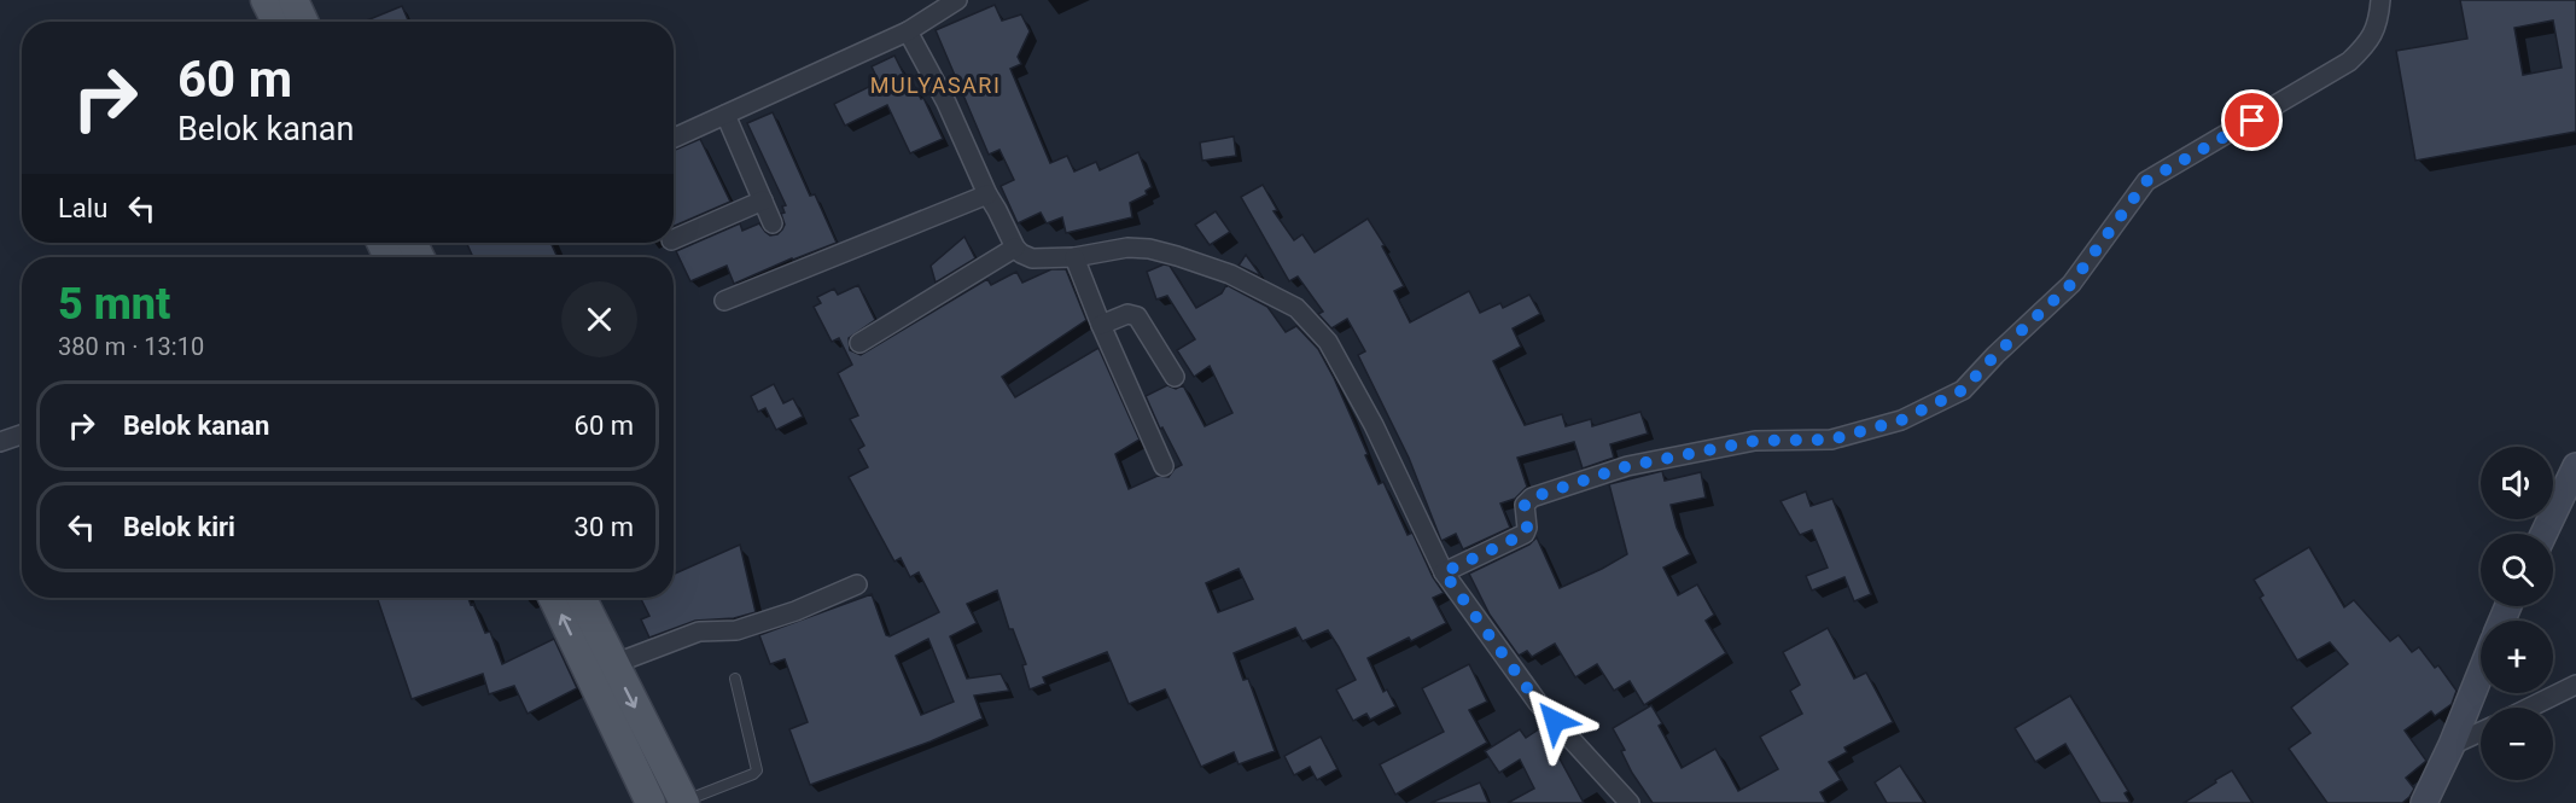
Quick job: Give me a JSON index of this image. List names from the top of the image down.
{
  "districts": ["MULYASARI"],
  "page": {
    "turn": ["60 m", "Belok kanan"],
    "then": "Lalu",
    "heading": ["5 mnt", "380 m · 13:10"],
    "list": [
      {
        "name": "Belok kanan",
        "value": "60 m"
      },
      {
        "name": "Belok kiri",
        "value": "30 m"
      }
    ],
    "map_buttons": ["+", "−"]
  }
}
